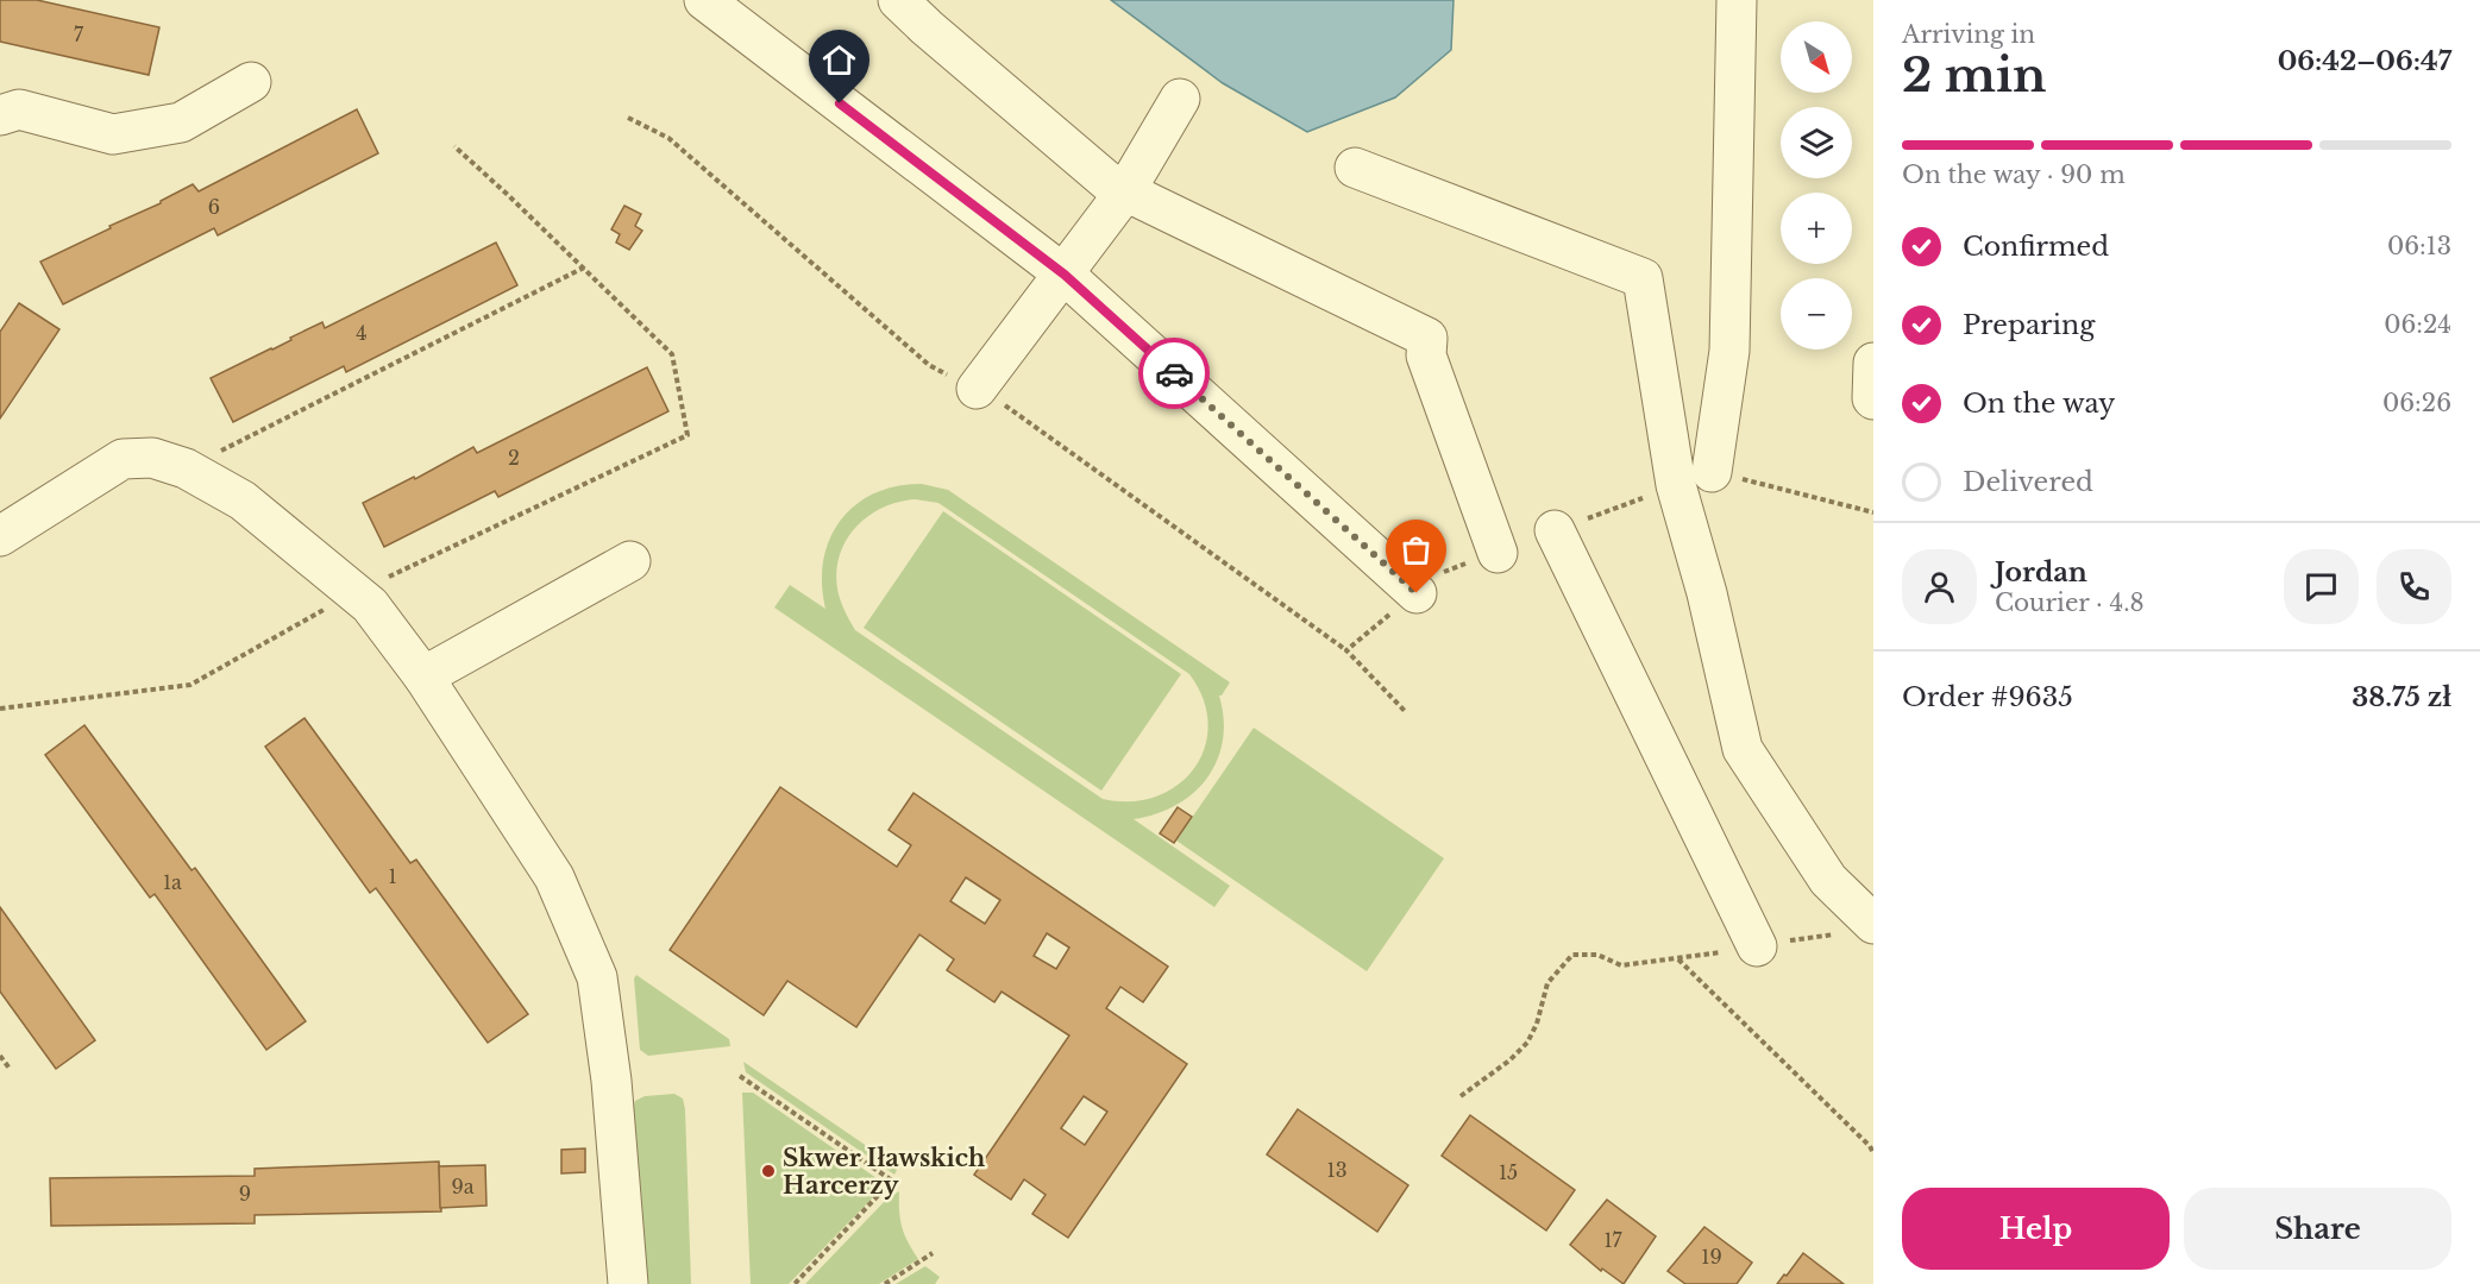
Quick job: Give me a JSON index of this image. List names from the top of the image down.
{
  "places": ["Skwer Iławskich Harcerzy"],
  "house_numbers": [
    "7",
    "6",
    "4",
    "2",
    "1",
    "1a",
    "13",
    "15",
    "9a",
    "9",
    "17",
    "19"
  ],
  "north": "bottom right",
  "page": {
    "heading": ["2 min", "Arriving in", "06:42–06:47"],
    "panel": [
      "Jordan",
      "Courier · 4.8",
      "Order #9635",
      "38.75 zł"
    ],
    "map_buttons": ["+", "−"],
    "bar": "On the way · 90 m",
    "list": [
      ["Confirmed", "06:13"],
      ["Preparing", "06:24"],
      ["On the way", "06:26"],
      "Delivered"
    ],
    "buttons": ["Help", "Share"]
  }
}
